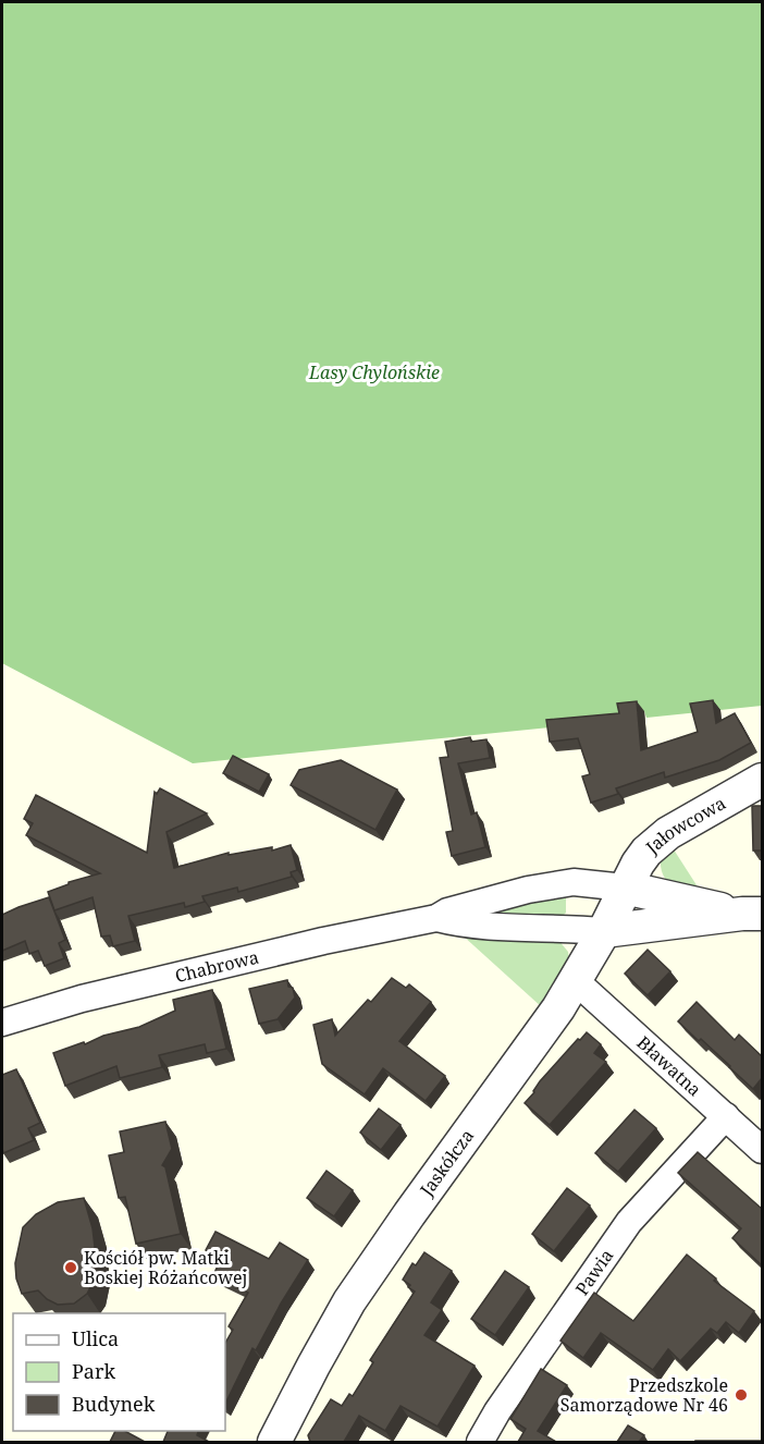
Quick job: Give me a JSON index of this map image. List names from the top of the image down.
{
  "streets": {
    "street": [
      "Jałowcowa",
      "Chabrowa",
      "Bławatna",
      "Jaskółcza",
      "Pawia"
    ]
  },
  "crossings": [
    ["Jałowcowa", "Chabrowa"],
    ["Jałowcowa", "Jaskółcza"],
    ["Chabrowa", "Jaskółcza"],
    ["Bławatna", "Jaskółcza"],
    ["Bławatna", "Pawia"]
  ],
  "parks": ["Lasy Chylońskie"],
  "places": ["Kościół pw. Matki Boskiej Różańcowej", "Przedszkole Samorządowe Nr 46"],
  "legend": ["Ulica", "Park", "Budynek"]
}
